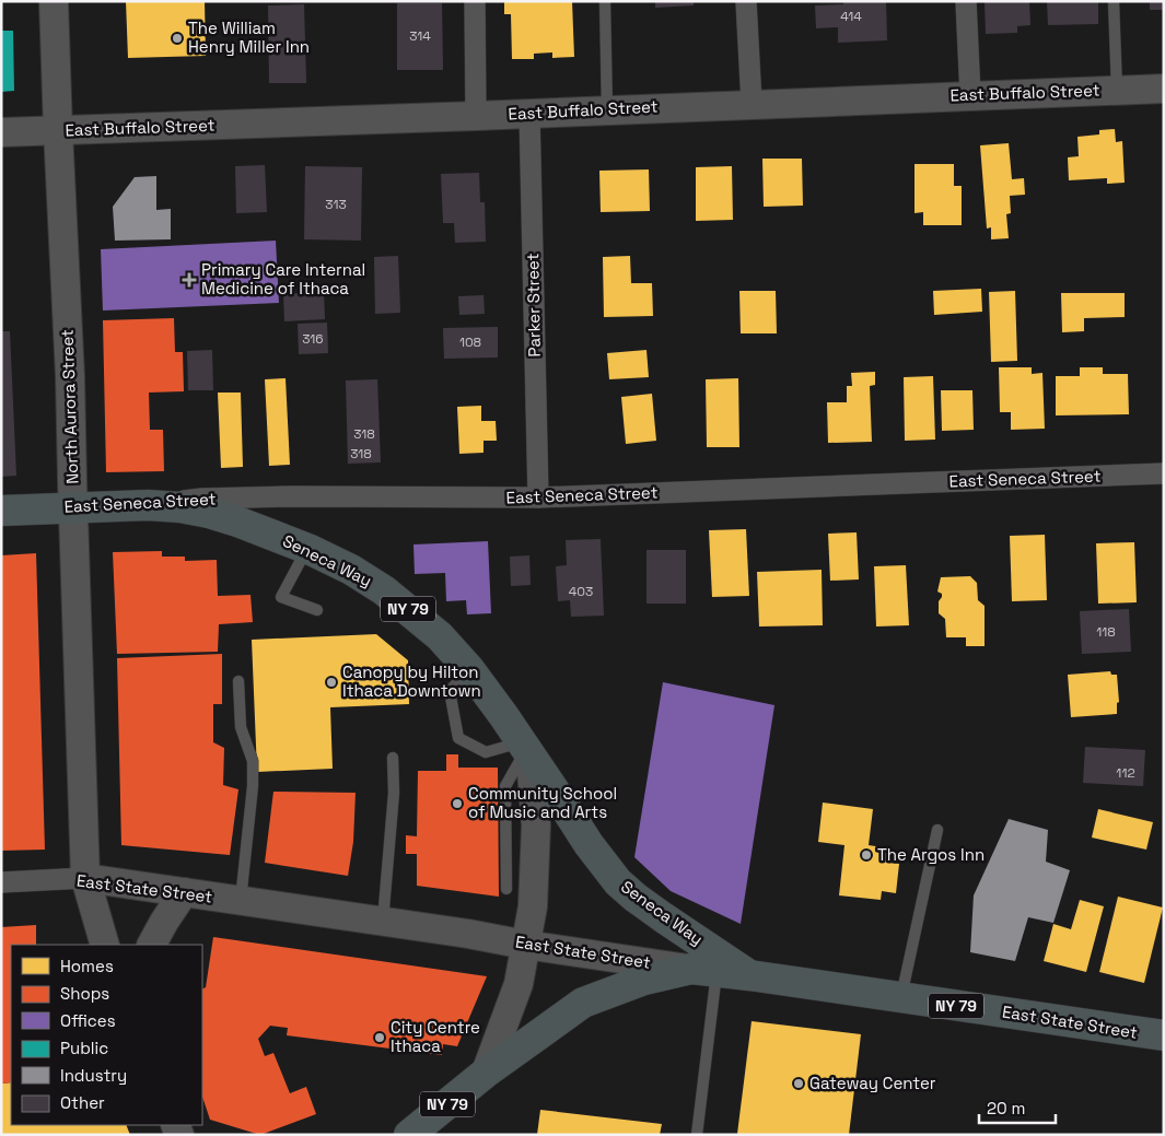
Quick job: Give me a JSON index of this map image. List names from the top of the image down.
{
  "streets": {
    "highway": [
      "East Seneca Street",
      "Seneca Way",
      "NY 79",
      "East State Street"
    ],
    "street": ["East Buffalo Street", "Parker Street", "North Aurora Street"]
  },
  "crossings": [
    ["East Buffalo Street", "Parker Street"],
    ["East Buffalo Street", "North Aurora Street"],
    ["Parker Street", "East Seneca Street"],
    ["North Aurora Street", "East Seneca Street"],
    ["North Aurora Street", "East State Street"],
    ["East Seneca Street", "Seneca Way"],
    ["Seneca Way", "NY 79"],
    ["Seneca Way", "East State Street"],
    ["NY 79", "East State Street"]
  ],
  "places": {
    "other": [
      "The William Henry Miller Inn",
      "Canopy by Hilton Ithaca Downtown",
      "Community School of Music and Arts",
      "The Argos Inn",
      "City Centre Ithaca",
      "Gateway Center"
    ],
    "health": ["Primary Care Internal Medicine of Ithaca"]
  },
  "house_numbers": [
    "414",
    "314",
    "313",
    "316",
    "108",
    "318",
    "318",
    "403",
    "118",
    "112"
  ],
  "legend": [
    "Homes",
    "Shops",
    "Offices",
    "Public",
    "Industry",
    "Other"
  ],
  "scale_bar": "20 m"
}
